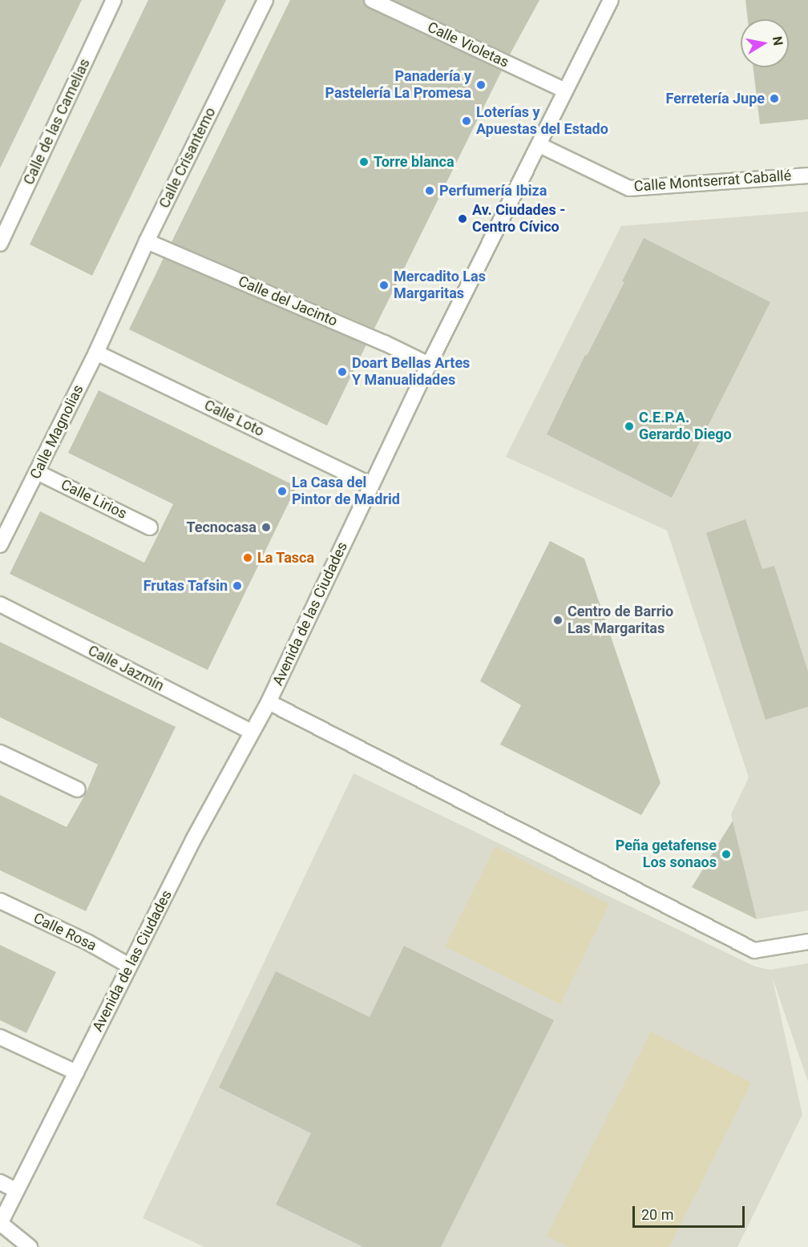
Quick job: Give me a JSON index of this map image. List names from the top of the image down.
{
  "streets": {
    "street": [
      "Calle Violetas",
      "Calle de las Camelias",
      "Calle Crisantemo",
      "Calle Montserrat Caballé",
      "Calle del Jacinto",
      "Calle Loto",
      "Calle Magnolias",
      "Calle Lirios",
      "Avenida de las Ciudades",
      "Calle Jazmín",
      "Calle Rosa"
    ]
  },
  "crossings": [
    ["Calle Violetas", "Avenida de las Ciudades"],
    ["Calle Crisantemo", "Calle del Jacinto"],
    ["Calle Crisantemo", "Calle Magnolias"],
    ["Calle Montserrat Caballé", "Avenida de las Ciudades"],
    ["Calle del Jacinto", "Avenida de las Ciudades"],
    ["Calle Loto", "Calle Magnolias"],
    ["Calle Loto", "Avenida de las Ciudades"],
    ["Calle Magnolias", "Calle Lirios"],
    ["Avenida de las Ciudades", "Calle Jazmín"],
    ["Avenida de las Ciudades", "Calle Rosa"]
  ],
  "places": [
    "Panadería y Pastelería La Promesa",
    "Ferretería Jupe",
    "Loterías y Apuestas del Estado",
    "Torre blanca",
    "Perfumería Ibiza",
    "Av. Ciudades - Centro Cívico",
    "Mercadito Las Margaritas",
    "Doart Bellas Artes Y Manualidades",
    "C.E.P.A. Gerardo Diego",
    "La Casa del Pintor de Madrid",
    "Tecnocasa",
    "La Tasca",
    "Frutas Tafsin",
    "Centro de Barrio Las Margaritas",
    "Peña getafense Los sonaos"
  ],
  "scale_bar": "20 m",
  "north": "right"
}
